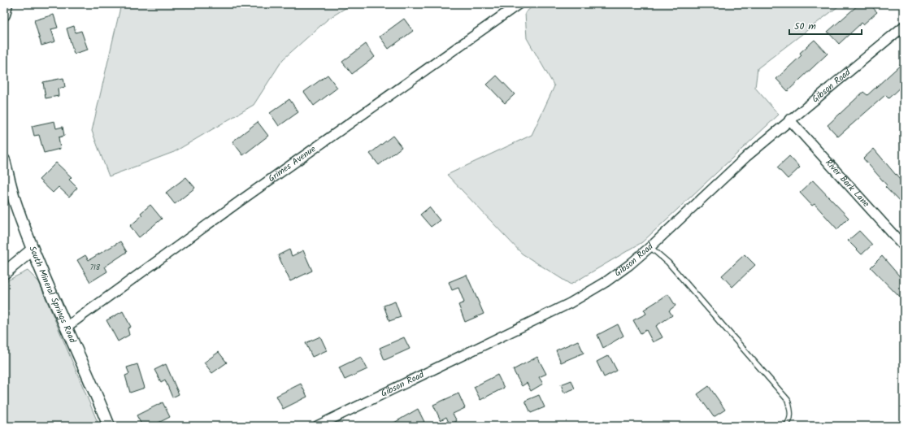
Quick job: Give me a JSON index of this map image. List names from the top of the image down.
{
  "streets": {
    "street": [
      "Gibson Road",
      "Grimes Avenue",
      "River Bark Lane",
      "South Mineral Springs Road"
    ]
  },
  "crossings": [
    ["Gibson Road", "River Bark Lane"],
    ["Grimes Avenue", "South Mineral Springs Road"]
  ],
  "house_numbers": ["718"],
  "scale_bar": "50 m"
}
